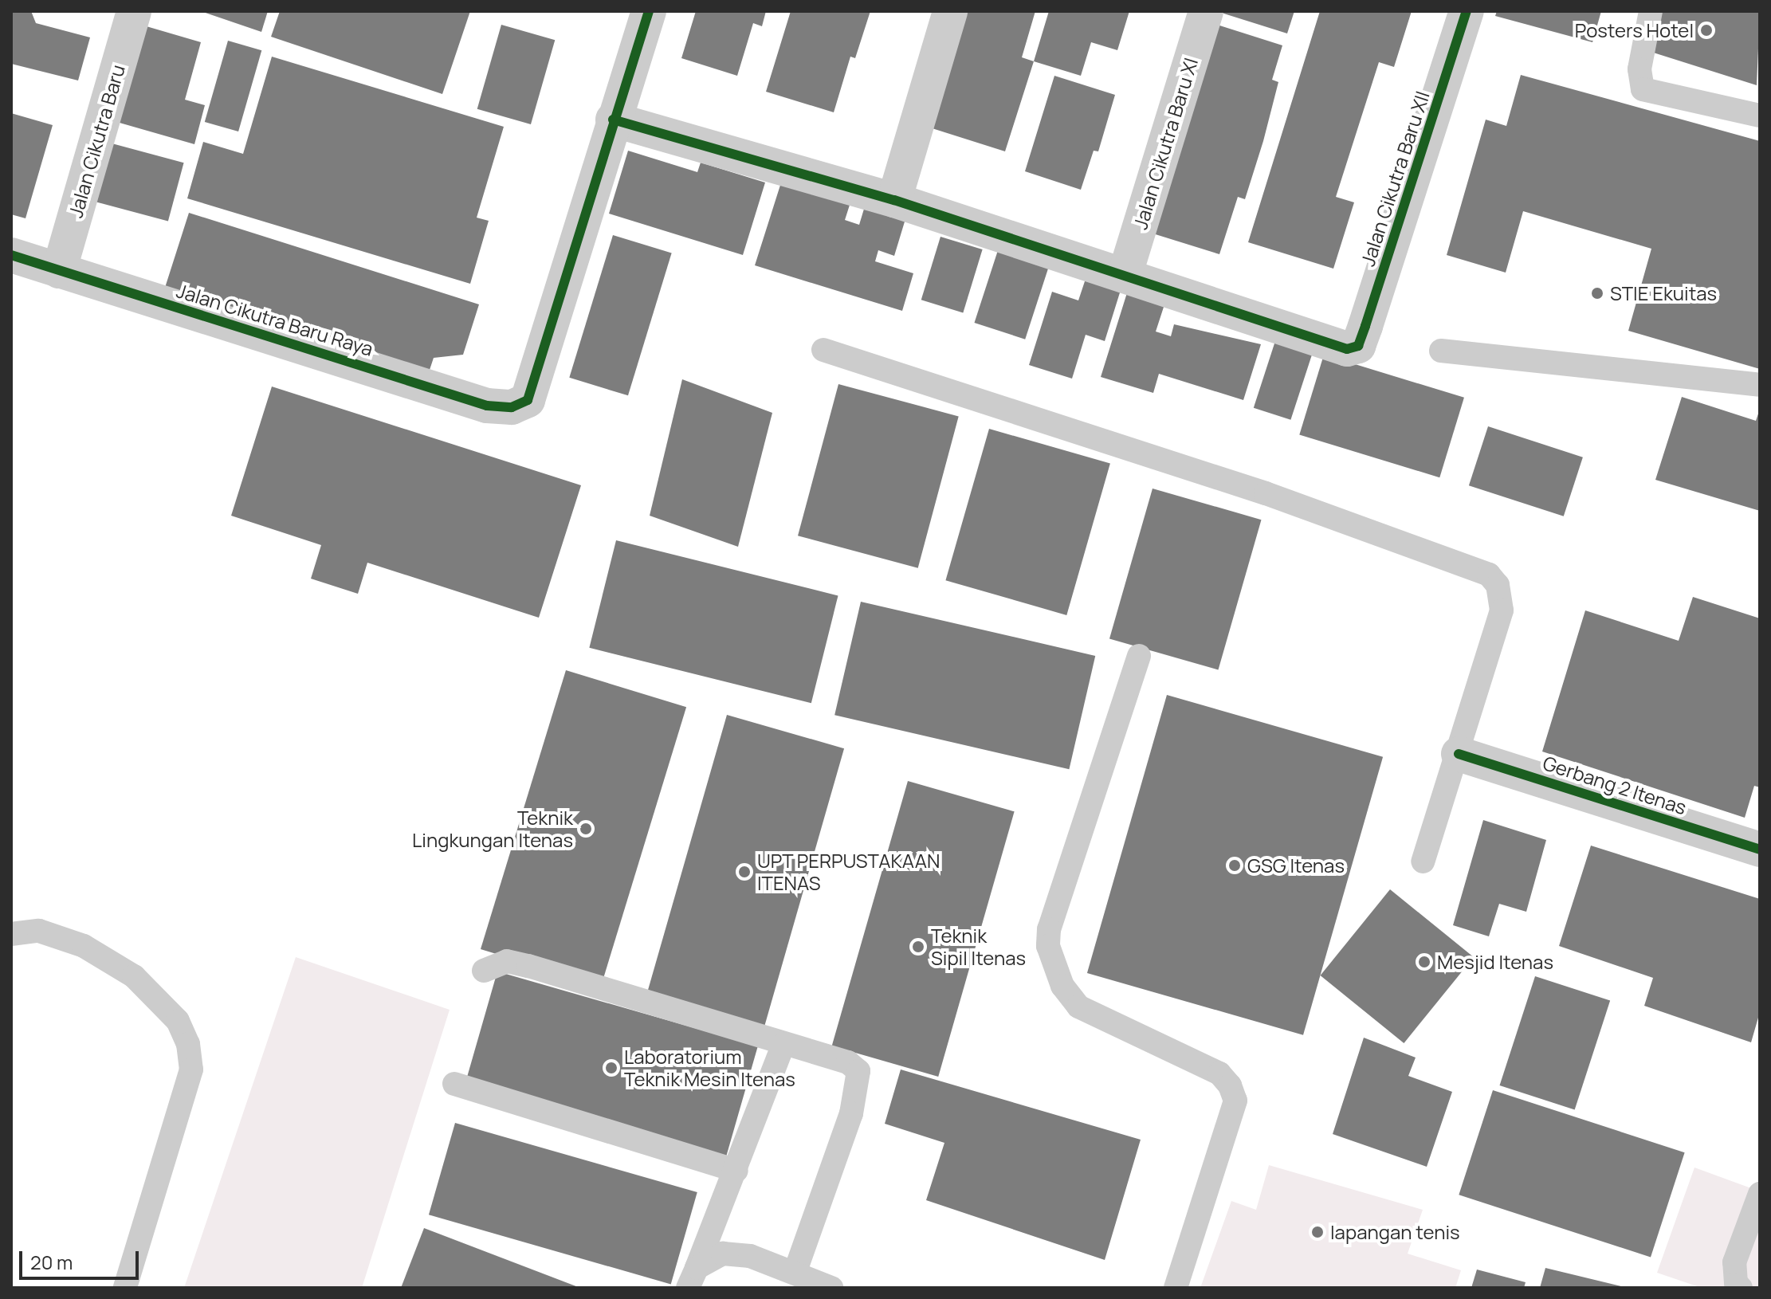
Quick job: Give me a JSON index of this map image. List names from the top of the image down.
{
  "streets": {
    "street": [
      "Jalan Cikutra Baru",
      "Jalan Cikutra Baru XI",
      "Jalan Cikutra Baru XII",
      "Jalan Cikutra Baru Raya",
      "Gerbang 2 Itenas"
    ]
  },
  "crossings": [
    ["Jalan Cikutra Baru", "Jalan Cikutra Baru Raya"],
    ["Jalan Cikutra Baru XI", "Jalan Cikutra Baru XII"]
  ],
  "places": [
    "Posters Hotel",
    "STIE Ekuitas",
    "Teknik Lingkungan Itenas",
    "GSG Itenas",
    "UPT PERPUSTAKAAN ITENAS",
    "Teknik Sipil Itenas",
    "Mesjid Itenas",
    "Laboratorium Teknik Mesin Itenas",
    "lapangan tenis"
  ],
  "scale_bar": "20 m"
}
